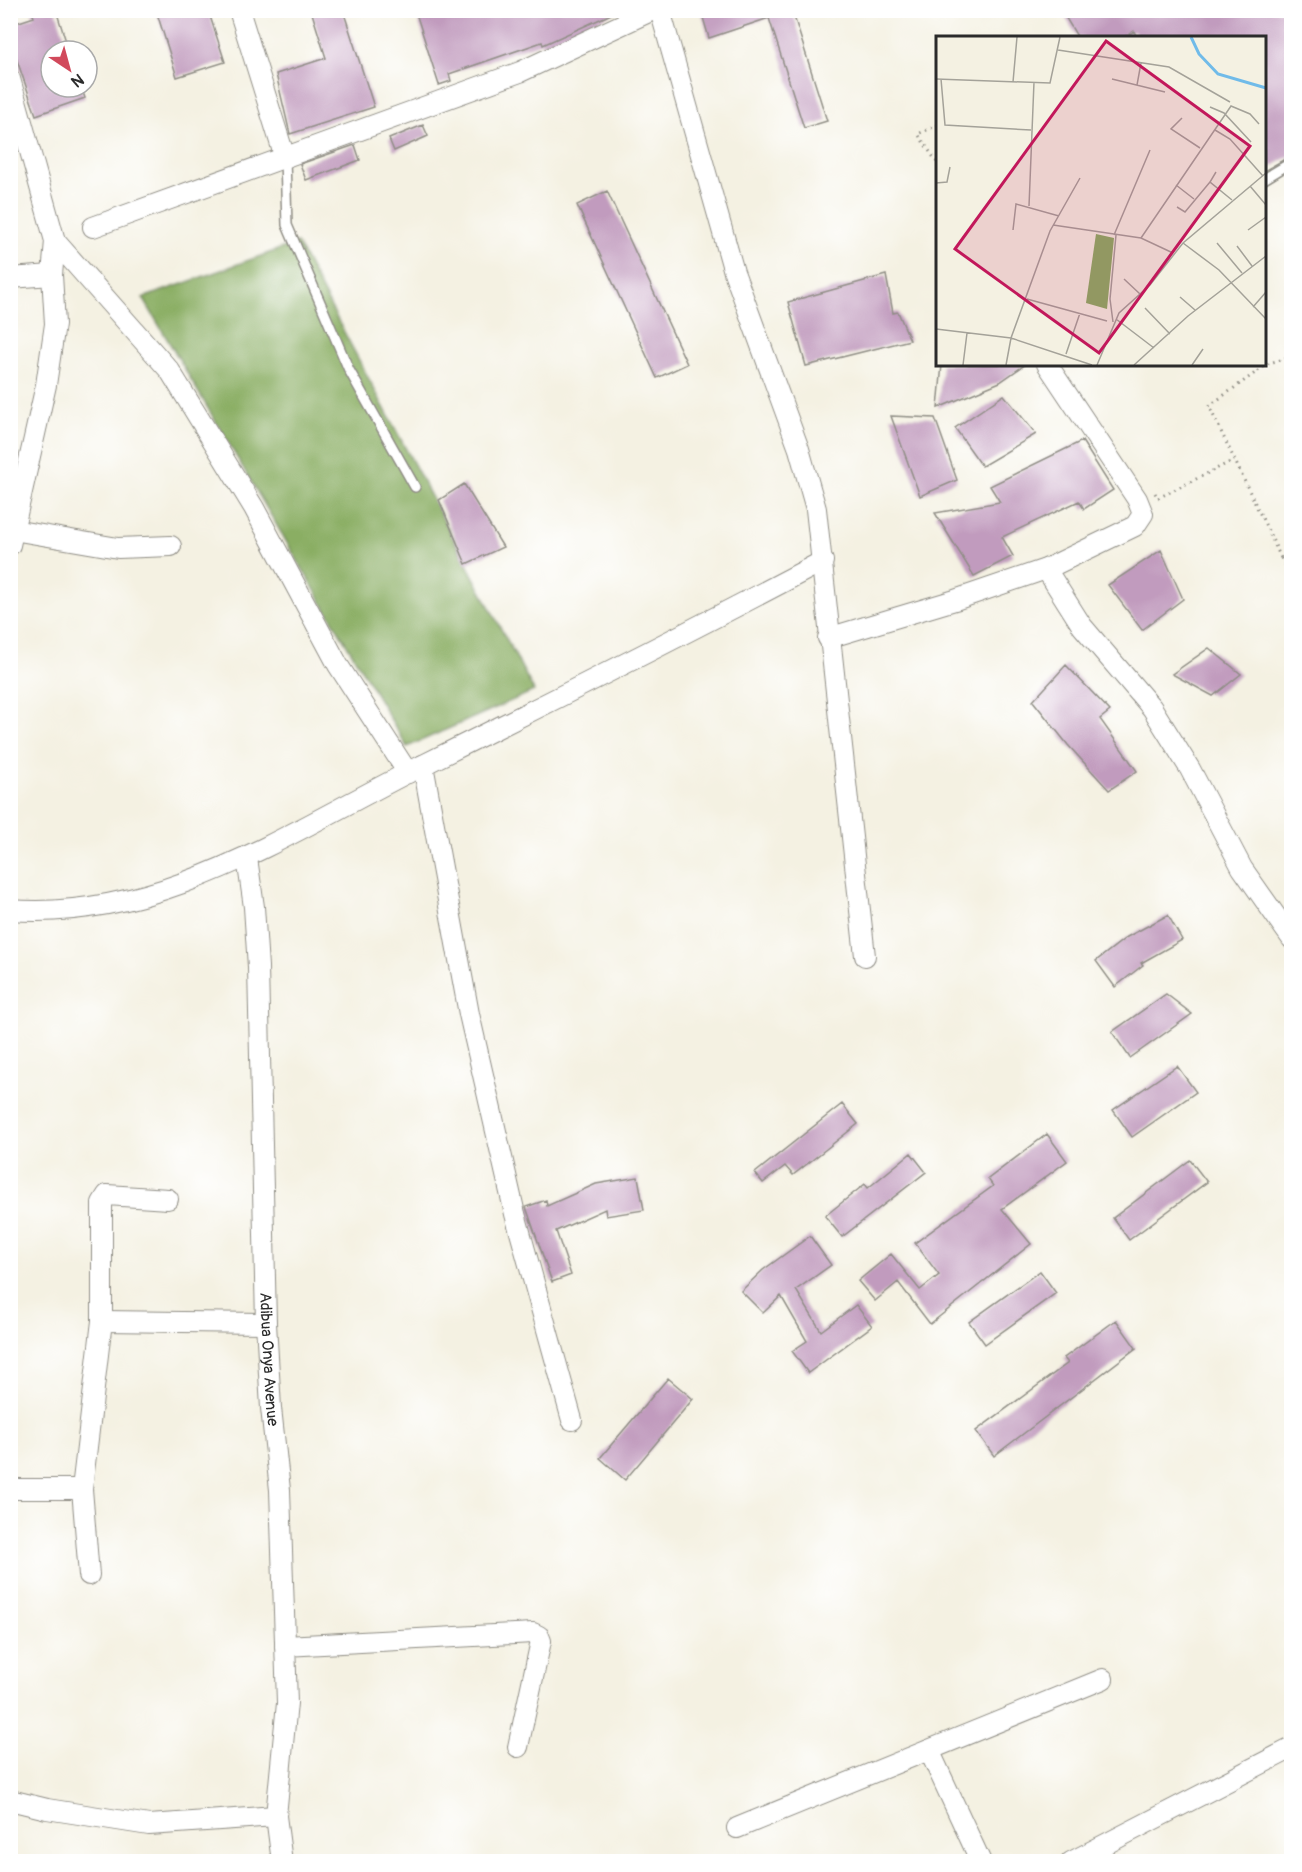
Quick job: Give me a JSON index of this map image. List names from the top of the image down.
{
  "streets": {
    "street": ["Adibua Onya Avenue"]
  },
  "north": "bottom right"
}
